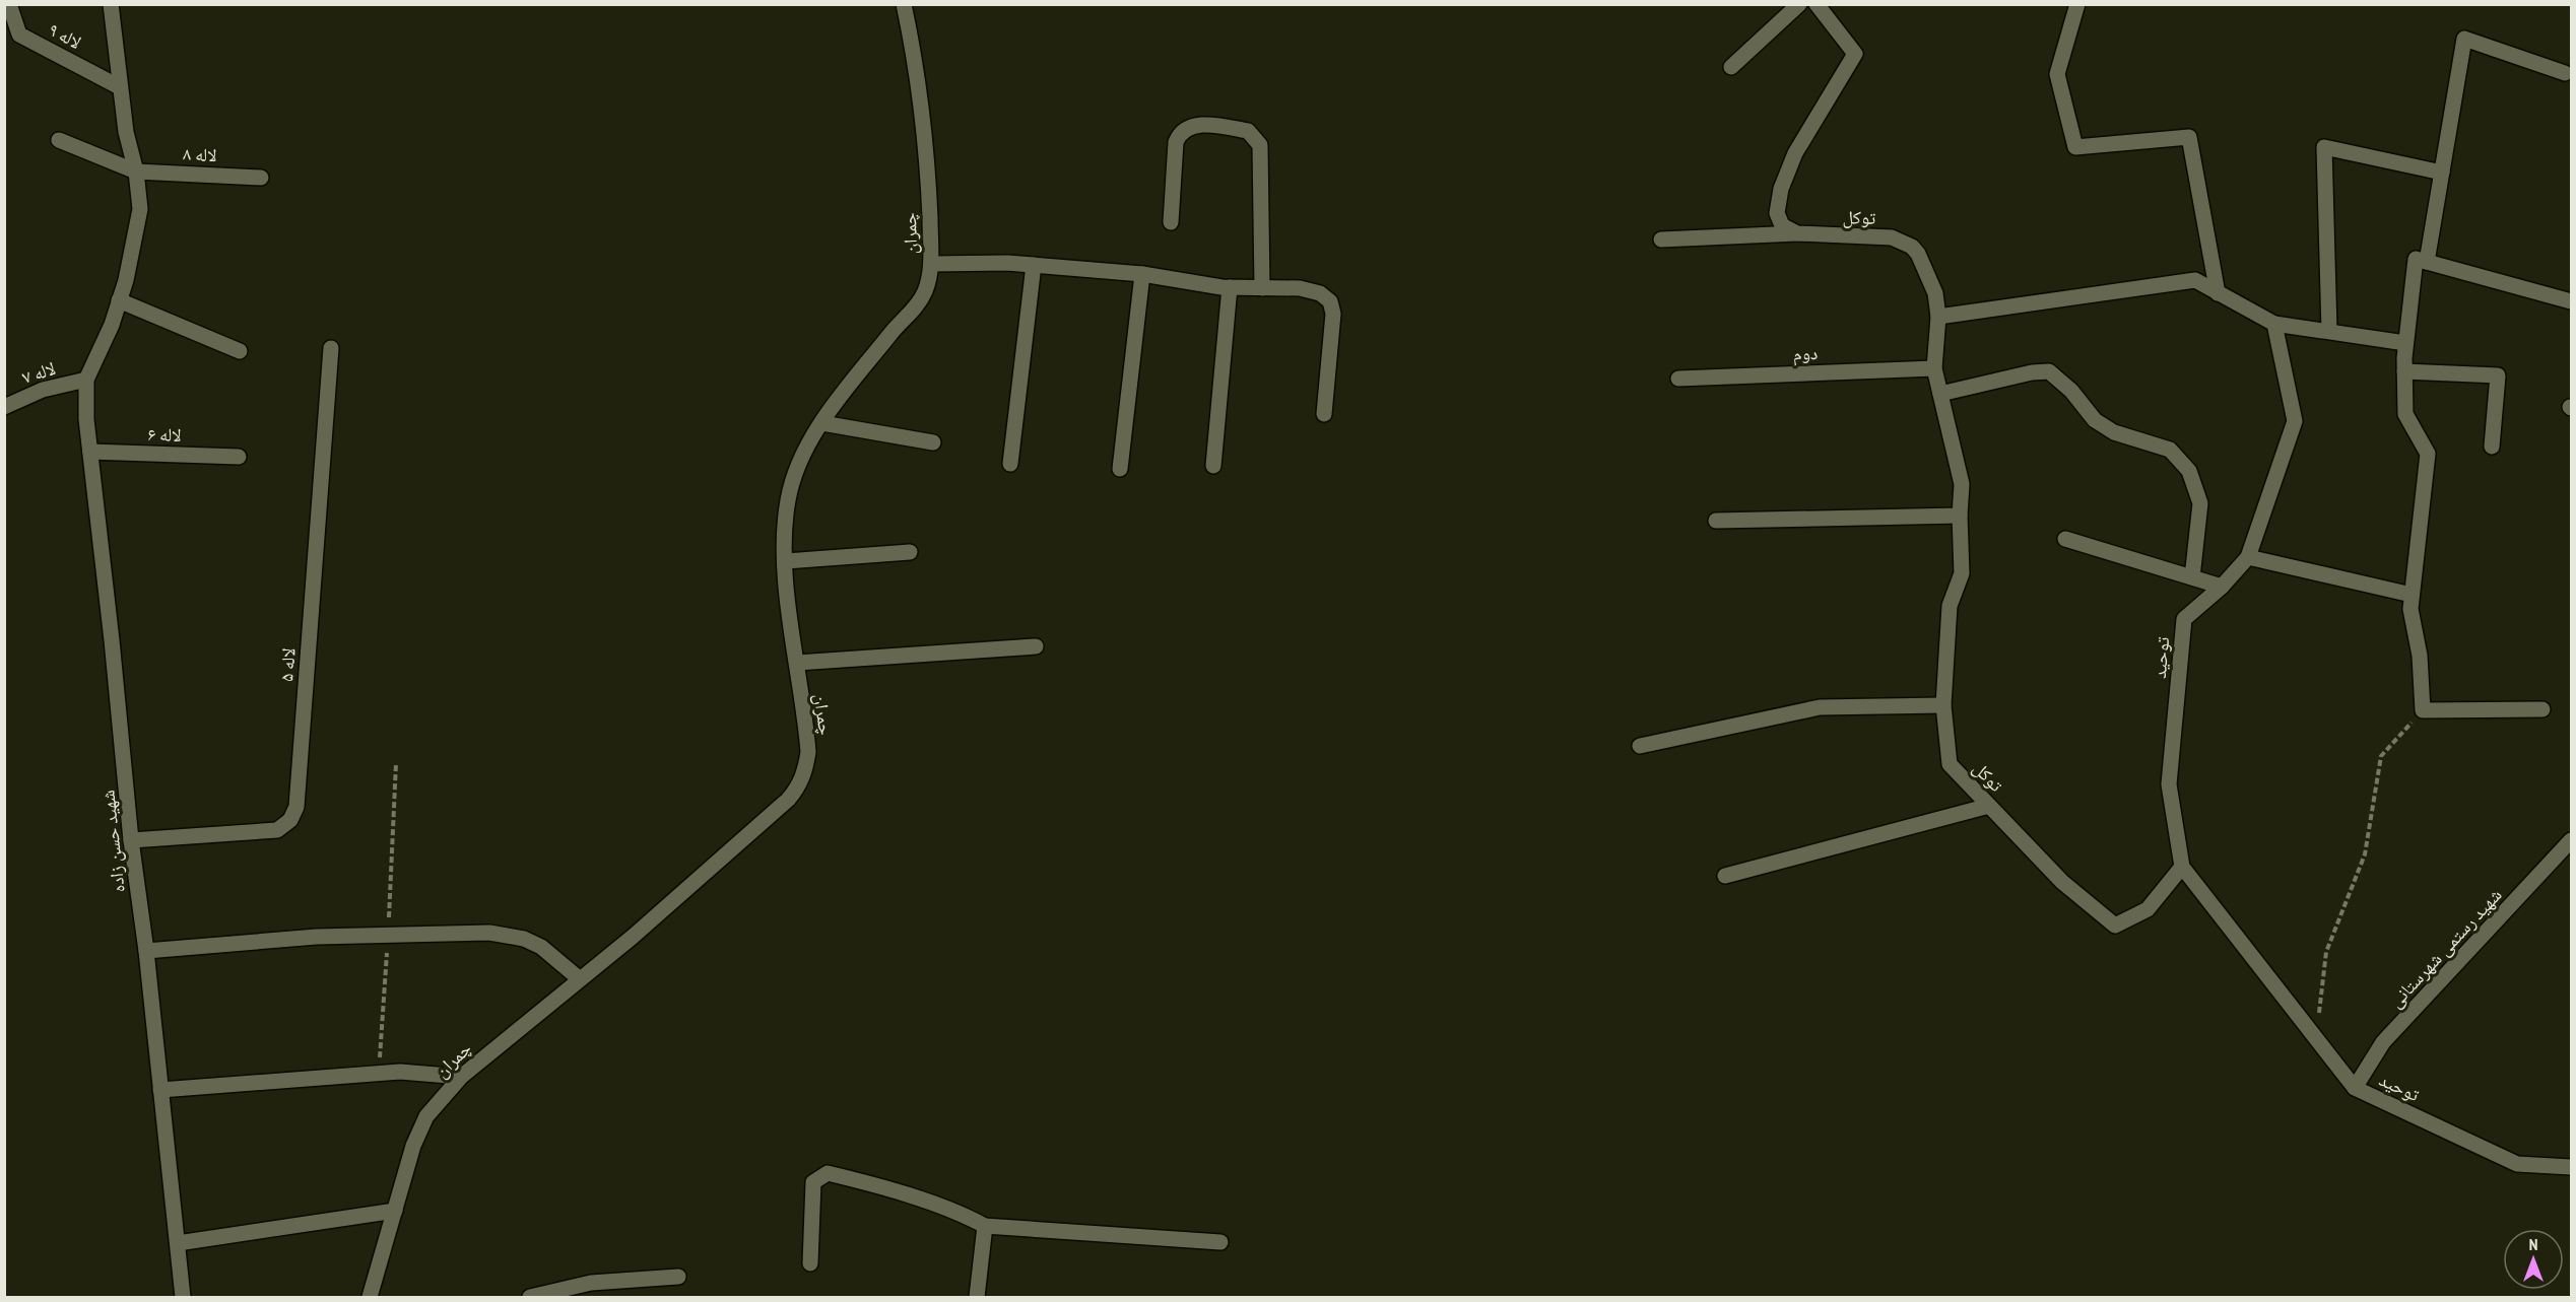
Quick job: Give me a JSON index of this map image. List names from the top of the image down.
{
  "streets": {
    "street": [
      "لاله ۹",
      "لاله ۸",
      "توکل",
      "چمران",
      "دوم",
      "لاله ۷",
      "لاله ۶",
      "توحید",
      "لاله ۵",
      "شهید حسن زاده",
      "شهید رستمی شهرستانی"
    ]
  },
  "crossings": [
    ["توکل", "دوم"],
    ["توکل", "توحید"],
    ["لاله ۷", "شهید حسن زاده"],
    ["لاله ۶", "شهید حسن زاده"],
    ["توحید", "شهید رستمی شهرستانی"],
    ["لاله ۵", "شهید حسن زاده"]
  ],
  "north": "top"
}
